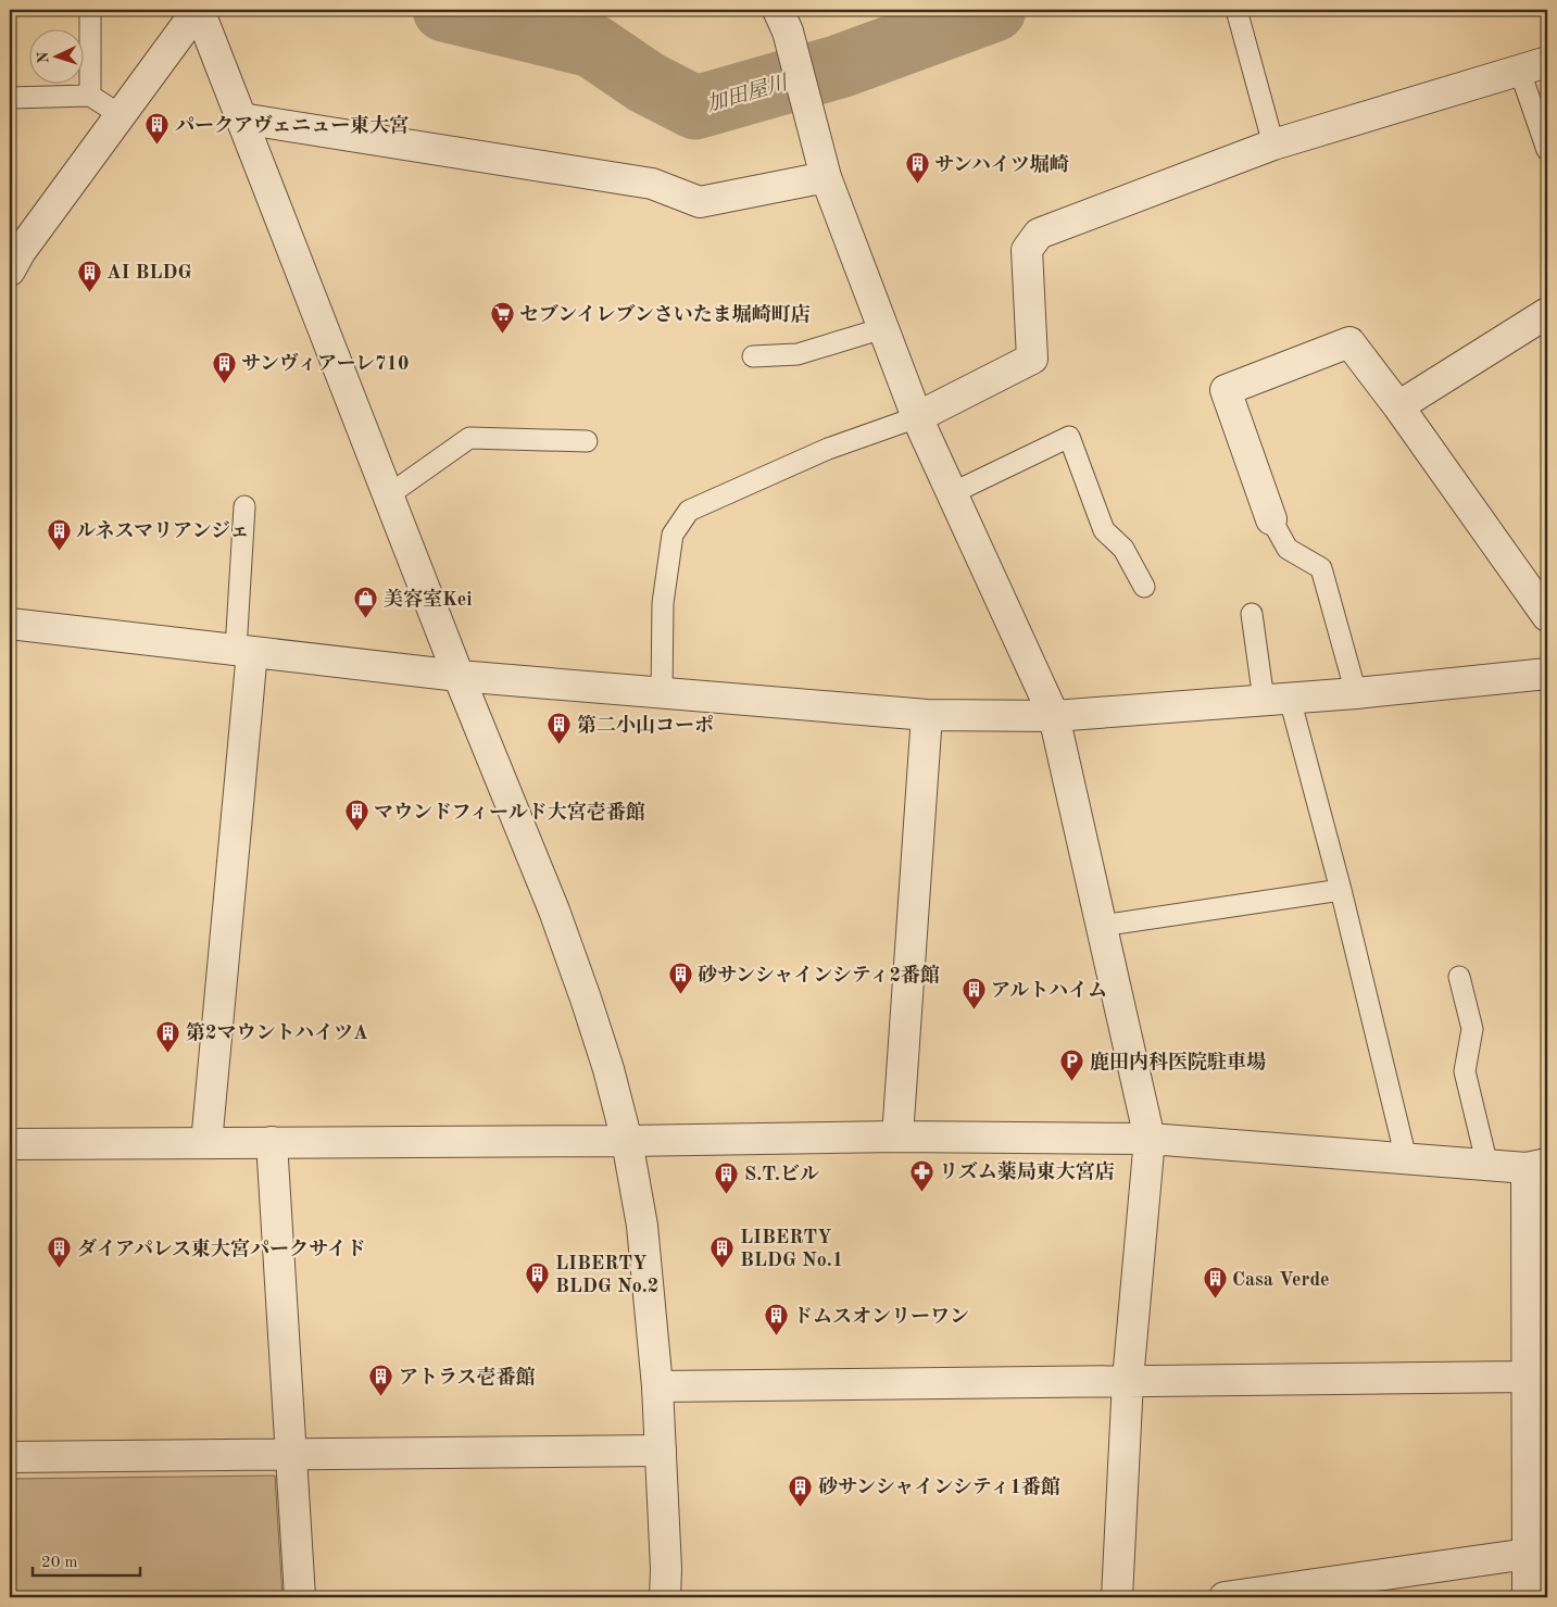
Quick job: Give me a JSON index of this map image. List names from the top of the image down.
{
  "water": ["加田屋川"],
  "places": {
    "building": [
      "パークアヴェニュー東大宮",
      "サンハイツ堀崎",
      "AI BLDG",
      "サンヴィアーレ710",
      "ルネスマリアンジェ",
      "第二小山コーポ",
      "マウンドフィールド大宮壱番館",
      "砂サンシャインシティ2番館",
      "アルトハイム",
      "第2マウントハイツA",
      "S.T.ビル",
      "LIBERTY BLDG No.1",
      "ダイアパレス東大宮パークサイド",
      "LIBERTY BLDG No.2",
      "Casa Verde",
      "ドムスオンリーワン",
      "アトラス壱番館",
      "砂サンシャインシティ1番館"
    ],
    "supermarket": ["セブンイレブンさいたま堀崎町店"],
    "shop": ["美容室Kei"],
    "parking": ["鹿田内科医院駐車場"],
    "pharmacy": ["リズム薬局東大宮店"]
  },
  "scale_bar": "20 m",
  "north": "left"
}
